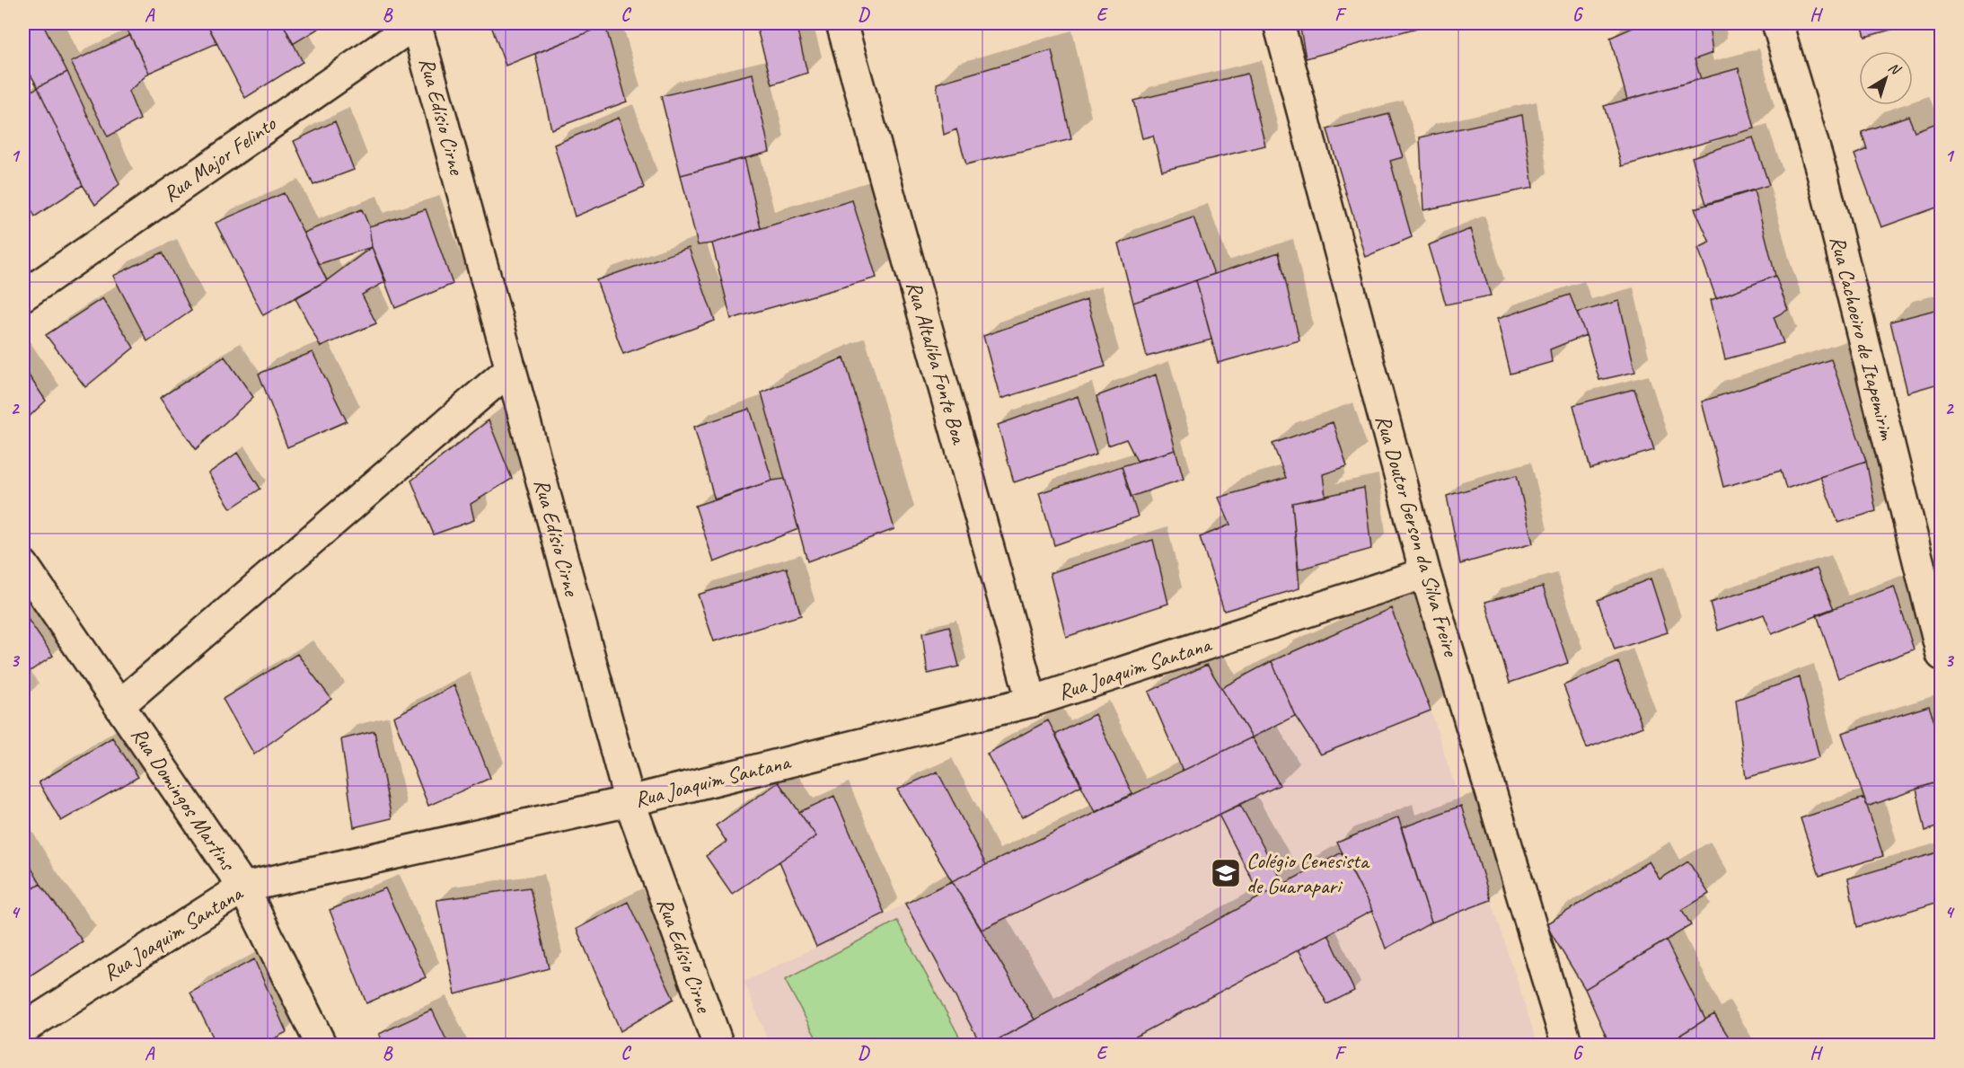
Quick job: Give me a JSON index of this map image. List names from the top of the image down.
{
  "streets": {
    "street": [
      "Rua Edísio Cirne",
      "Rua Major Felinto",
      "Rua Cachoeiro de Itapemirim",
      "Rua Altaliba Fonte Boa",
      "Rua Doutor Gerson da Silva Freire",
      "Rua Joaquim Santana",
      "Rua Domingos Martins"
    ]
  },
  "crossings": [
    ["Rua Edísio Cirne", "Rua Major Felinto"],
    ["Rua Edísio Cirne", "Rua Joaquim Santana"],
    ["Rua Altaliba Fonte Boa", "Rua Joaquim Santana"],
    ["Rua Doutor Gerson da Silva Freire", "Rua Joaquim Santana"],
    ["Rua Joaquim Santana", "Rua Domingos Martins"]
  ],
  "places": {
    "school or university": ["Colégio Cenesista de Guarapari"]
  },
  "north": "top right",
  "grid": {
    "columns": [
      "A",
      "B",
      "C",
      "D",
      "E",
      "F",
      "G",
      "H"
    ],
    "rows": [
      "1",
      "2",
      "3",
      "4"
    ]
  }
}
